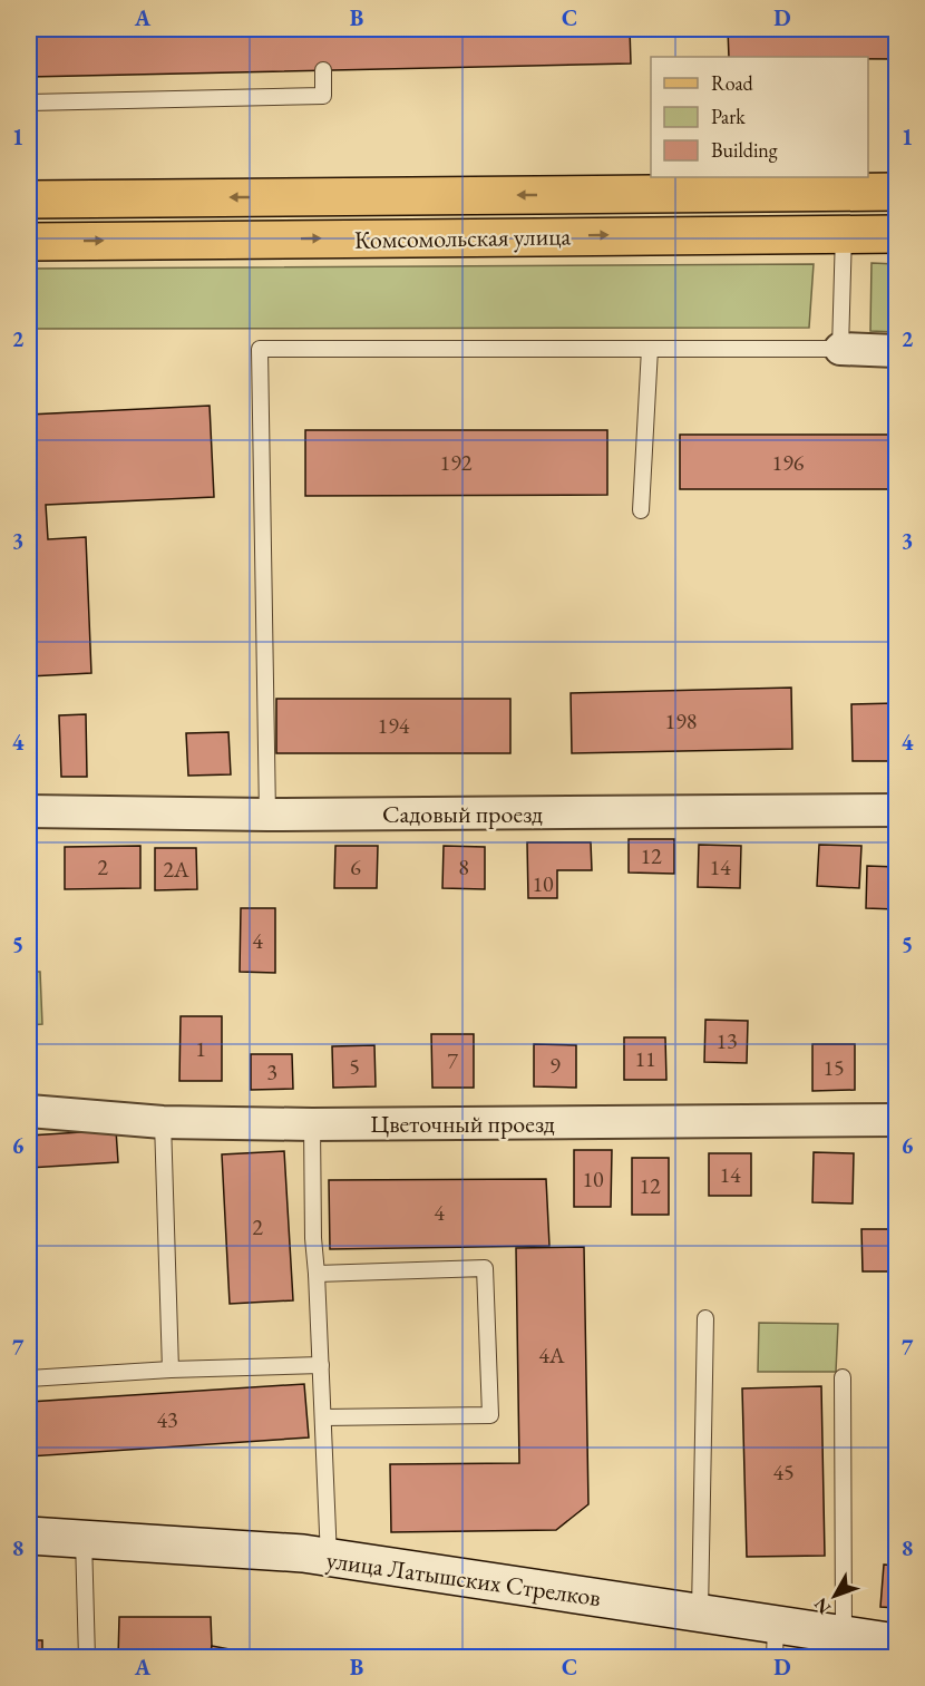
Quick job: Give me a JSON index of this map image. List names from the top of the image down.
{
  "streets": {
    "main road": ["Комсомольская улица"],
    "street": ["Садовый проезд", "Цветочный проезд", "улица Латышских Стрелков"]
  },
  "house_numbers": [
    "192",
    "196",
    "198",
    "194",
    "12",
    "2",
    "6",
    "8",
    "14",
    "2А",
    "10",
    "4",
    "13",
    "1",
    "11",
    "7",
    "9",
    "5",
    "15",
    "3",
    "14",
    "10",
    "12",
    "4",
    "2",
    "4А",
    "43",
    "45"
  ],
  "legend": ["Road", "Park", "Building"],
  "north": "bottom left",
  "grid": {
    "columns": [
      "A",
      "B",
      "C",
      "D"
    ],
    "rows": [
      "1",
      "2",
      "3",
      "4",
      "5",
      "6",
      "7",
      "8"
    ]
  }
}
